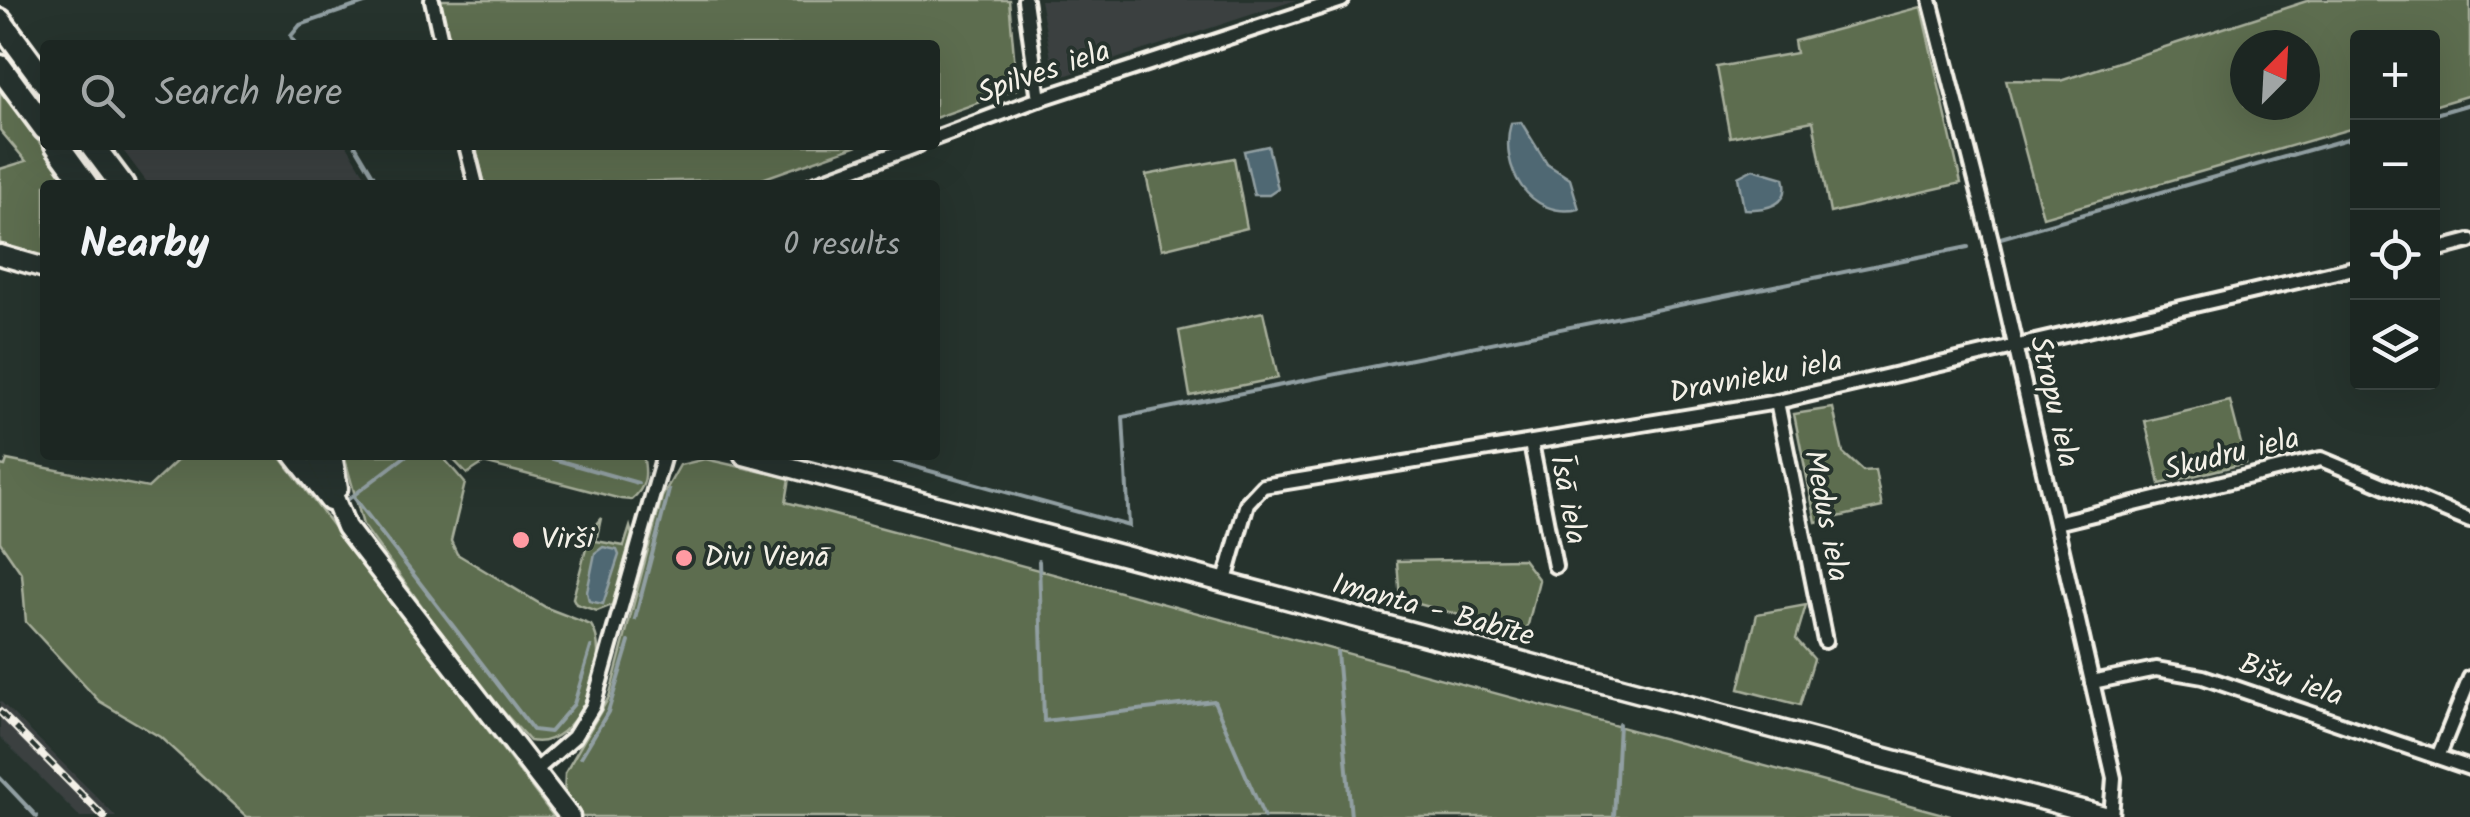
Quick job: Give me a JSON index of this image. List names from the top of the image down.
{
  "streets": {
    "main road": ["Imanta - Babīte"],
    "street": [
      "Spilves iela",
      "Dravnieku iela",
      "Stropu iela",
      "Skudru iela",
      "Īsā iela",
      "Medus iela",
      "Bišu iela"
    ]
  },
  "crossings": [
    ["Dravnieku iela", "Stropu iela"],
    ["Dravnieku iela", "Īsā iela"],
    ["Dravnieku iela", "Medus iela"],
    ["Dravnieku iela", "Imanta - Babīte"],
    ["Stropu iela", "Skudru iela"],
    ["Stropu iela", "Imanta - Babīte"],
    ["Stropu iela", "Bišu iela"]
  ],
  "places": ["Virši", "Divi Vienā"],
  "north": "top right",
  "page": {
    "map_buttons": ["+", "−"],
    "search": "Search here",
    "heading": ["Nearby", "0 results"]
  }
}
